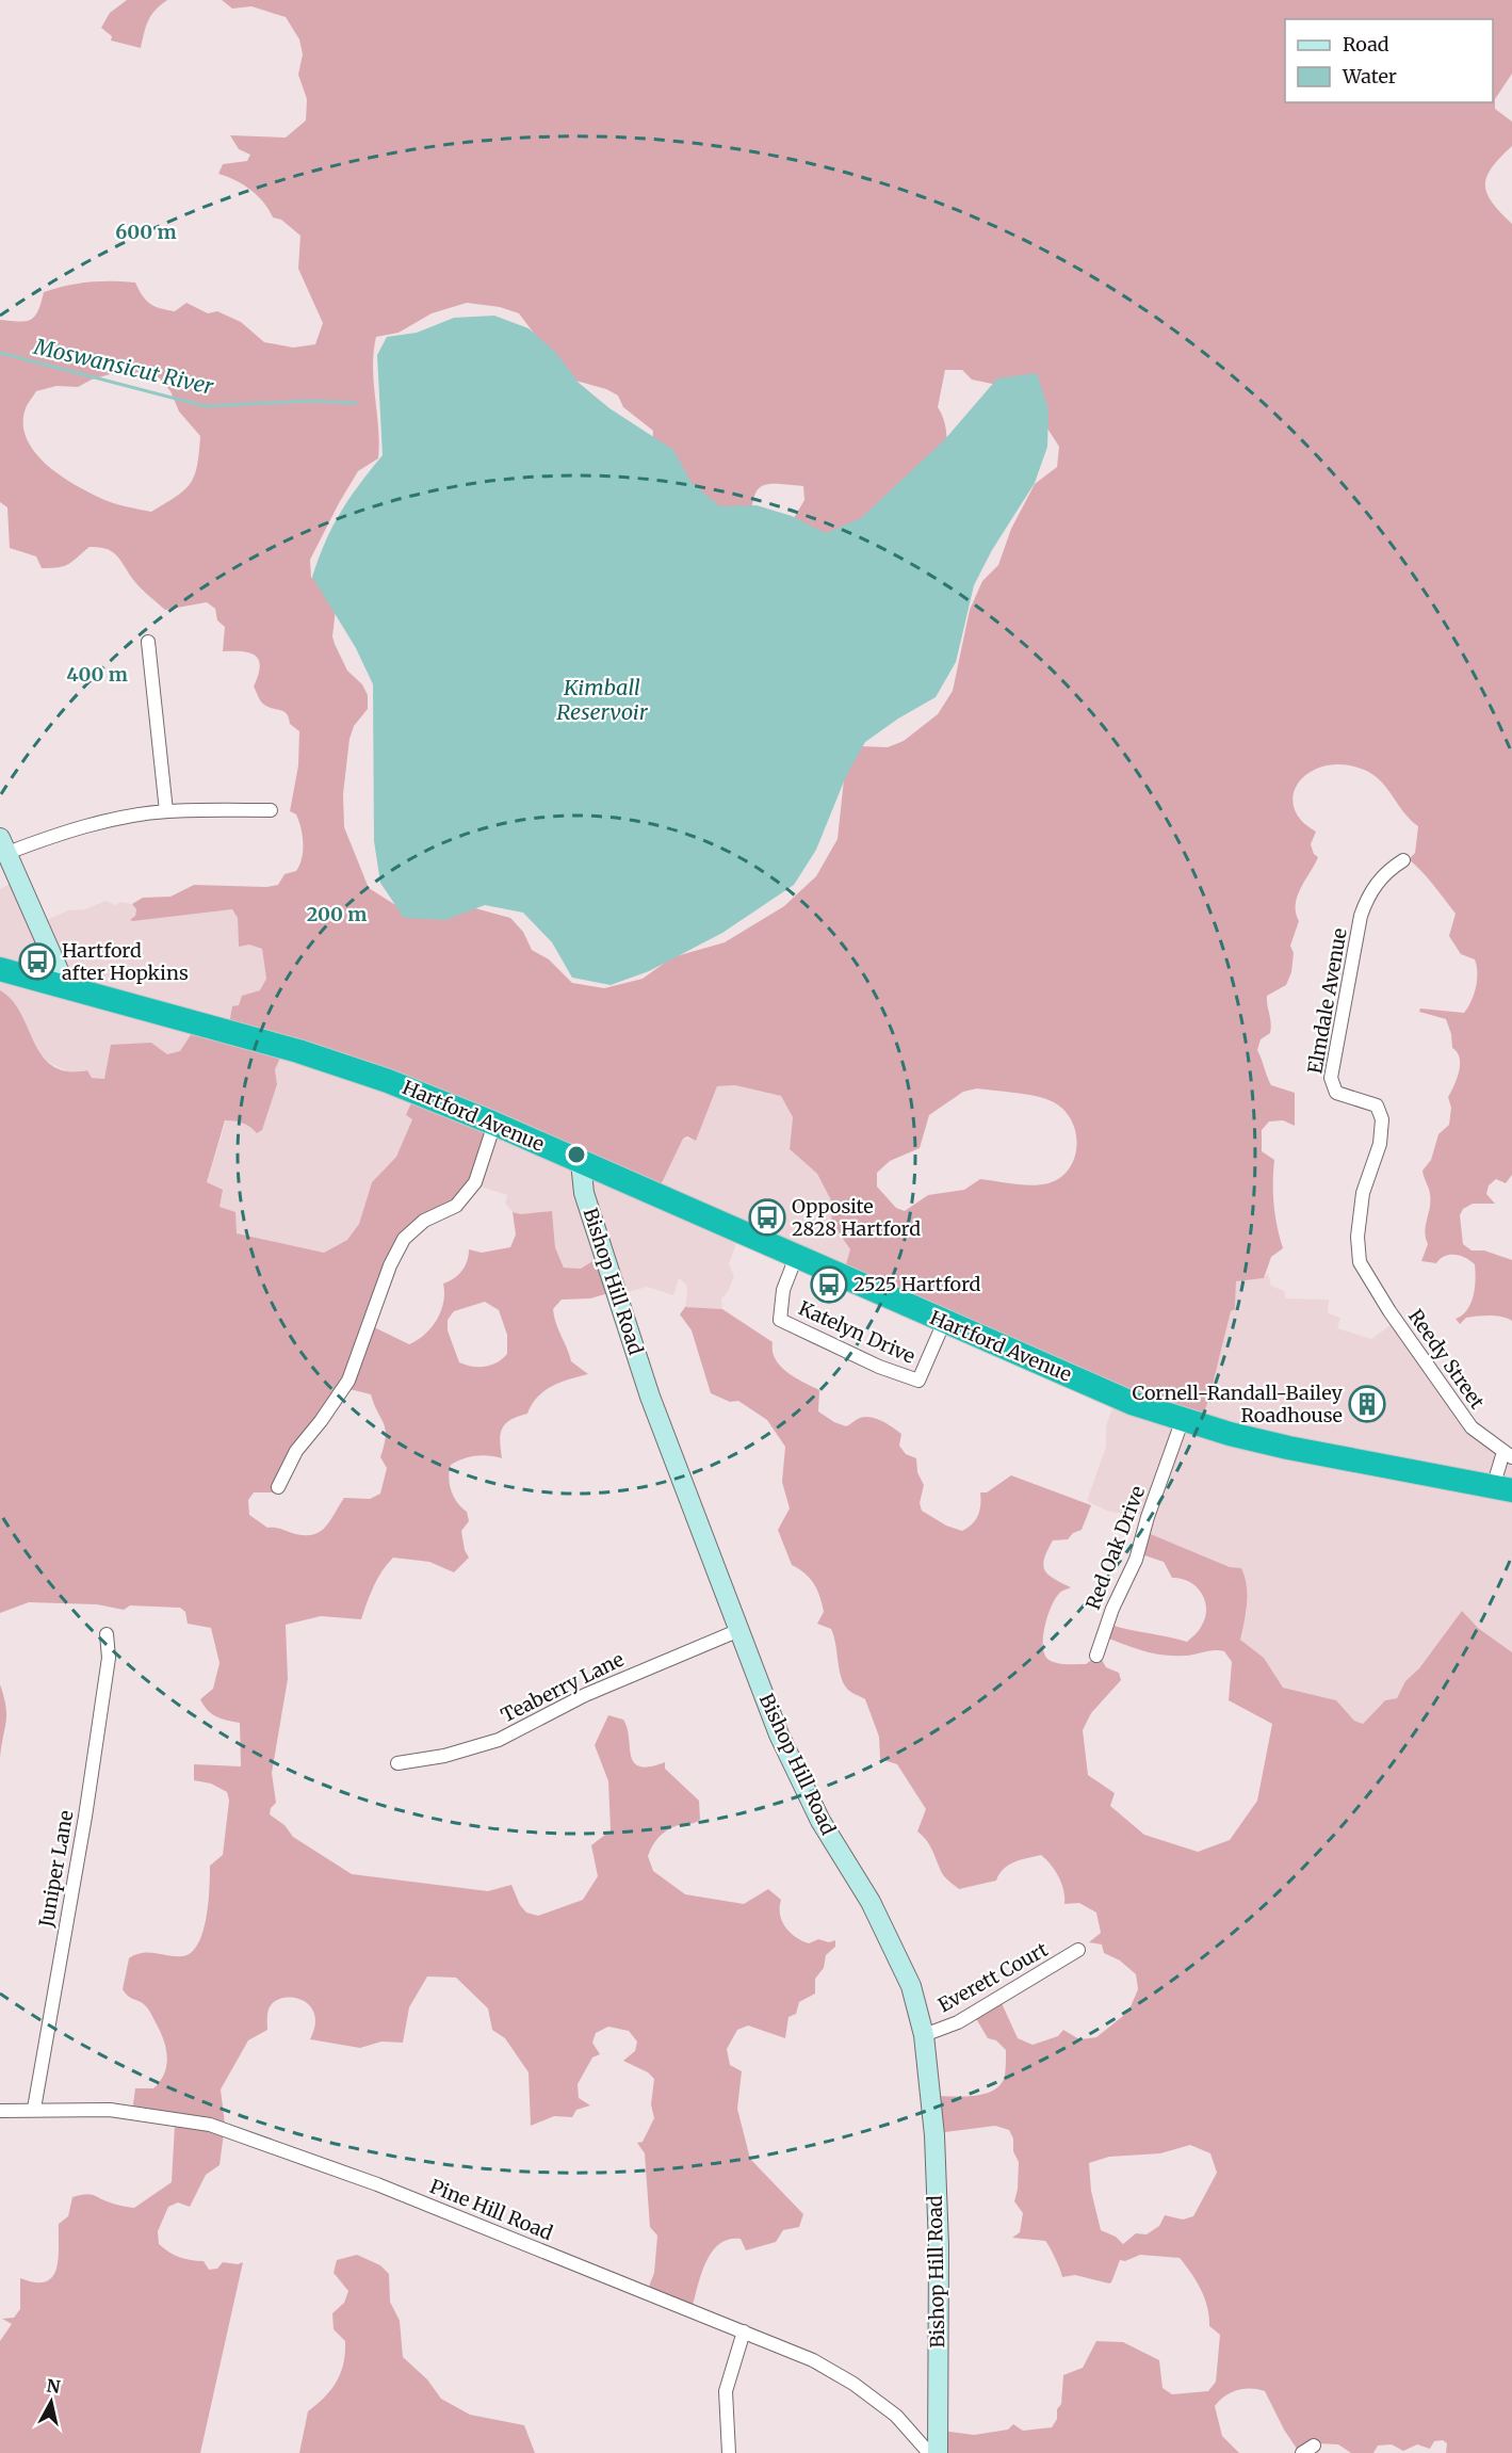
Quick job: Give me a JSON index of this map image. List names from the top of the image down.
{
  "streets": {
    "highway": ["Hartford Avenue"],
    "street": [
      "Elmdale Avenue",
      "Bishop Hill Road",
      "Katelyn Drive",
      "Reedy Street",
      "Red Oak Drive",
      "Teaberry Lane",
      "Juniper Lane",
      "Everett Court",
      "Pine Hill Road"
    ]
  },
  "crossings": [
    ["Elmdale Avenue", "Reedy Street"],
    ["Hartford Avenue", "Bishop Hill Road"],
    ["Hartford Avenue", "Katelyn Drive"],
    ["Hartford Avenue", "Reedy Street"],
    ["Hartford Avenue", "Red Oak Drive"],
    ["Bishop Hill Road", "Teaberry Lane"],
    ["Bishop Hill Road", "Everett Court"],
    ["Juniper Lane", "Pine Hill Road"]
  ],
  "water": ["Moswansicut River", "Kimball Reservoir"],
  "places": {
    "bus stop": ["Hartford after Hopkins", "Opposite 2828 Hartford", "2525 Hartford"],
    "building": ["Cornell-Randall-Bailey Roadhouse"]
  },
  "legend": ["Road", "Water"],
  "north": "top",
  "rings": ["600 m", "400 m", "200 m"]
}
